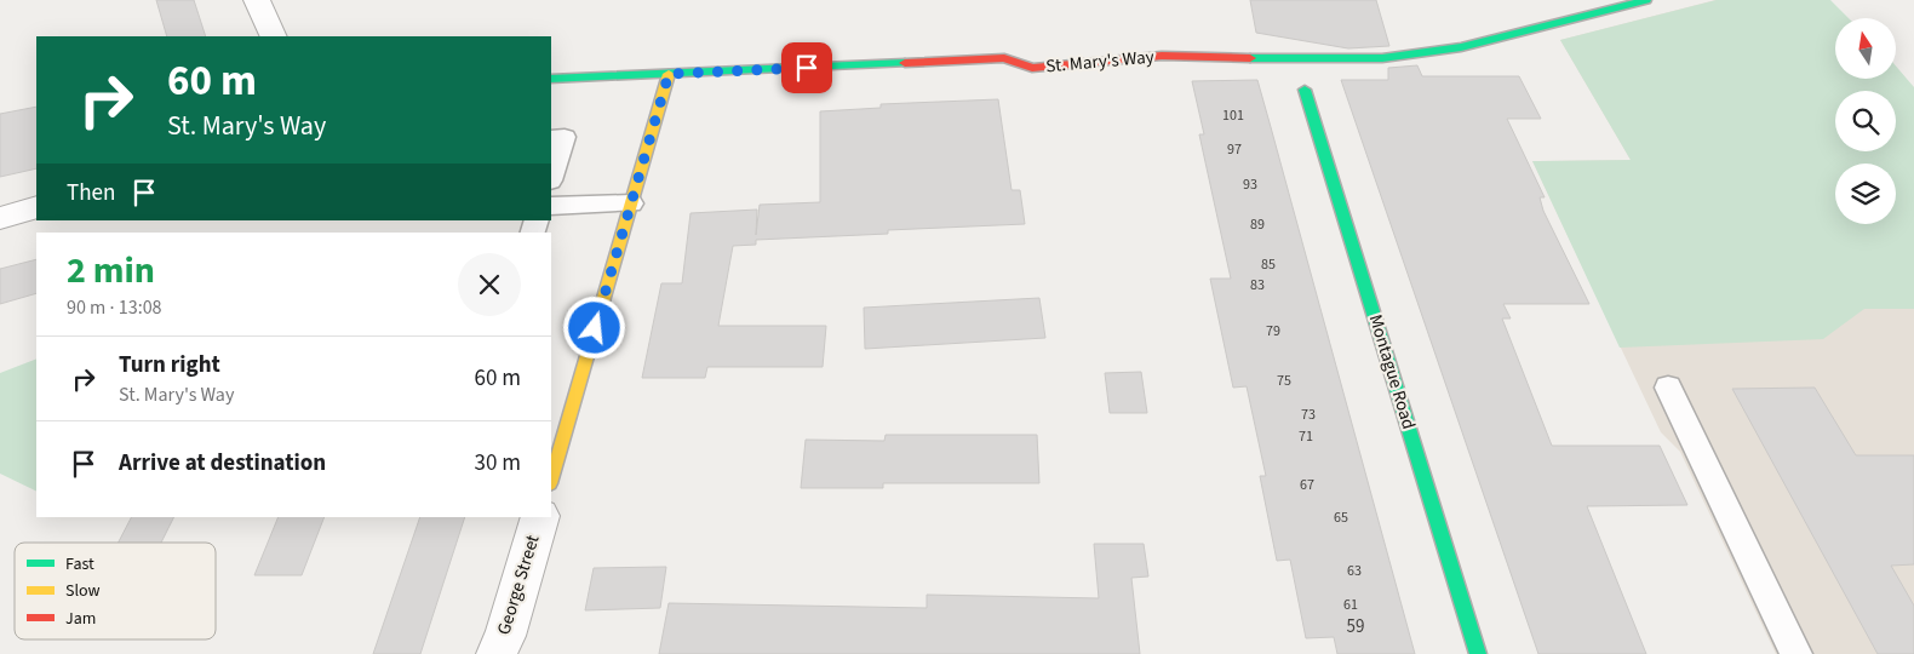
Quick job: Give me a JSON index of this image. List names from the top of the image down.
{
  "streets": {
    "street": ["St. Mary's Way", "Montague Road", "George Street"]
  },
  "house_numbers": [
    "101",
    "97",
    "93",
    "89",
    "85",
    "83",
    "79",
    "75",
    "73",
    "71",
    "67",
    "65",
    "63",
    "61",
    "59"
  ],
  "legend": ["Fast", "Slow", "Jam"],
  "north": "top",
  "page": {
    "turn": ["60 m", "St. Mary's Way"],
    "then": "Then",
    "heading": ["2 min", "90 m · 13:08"],
    "list": [
      {
        "name": "Turn right",
        "note": "St. Mary's Way",
        "value": "60 m"
      },
      {
        "name": "Arrive at destination",
        "value": "30 m"
      }
    ]
  }
}
